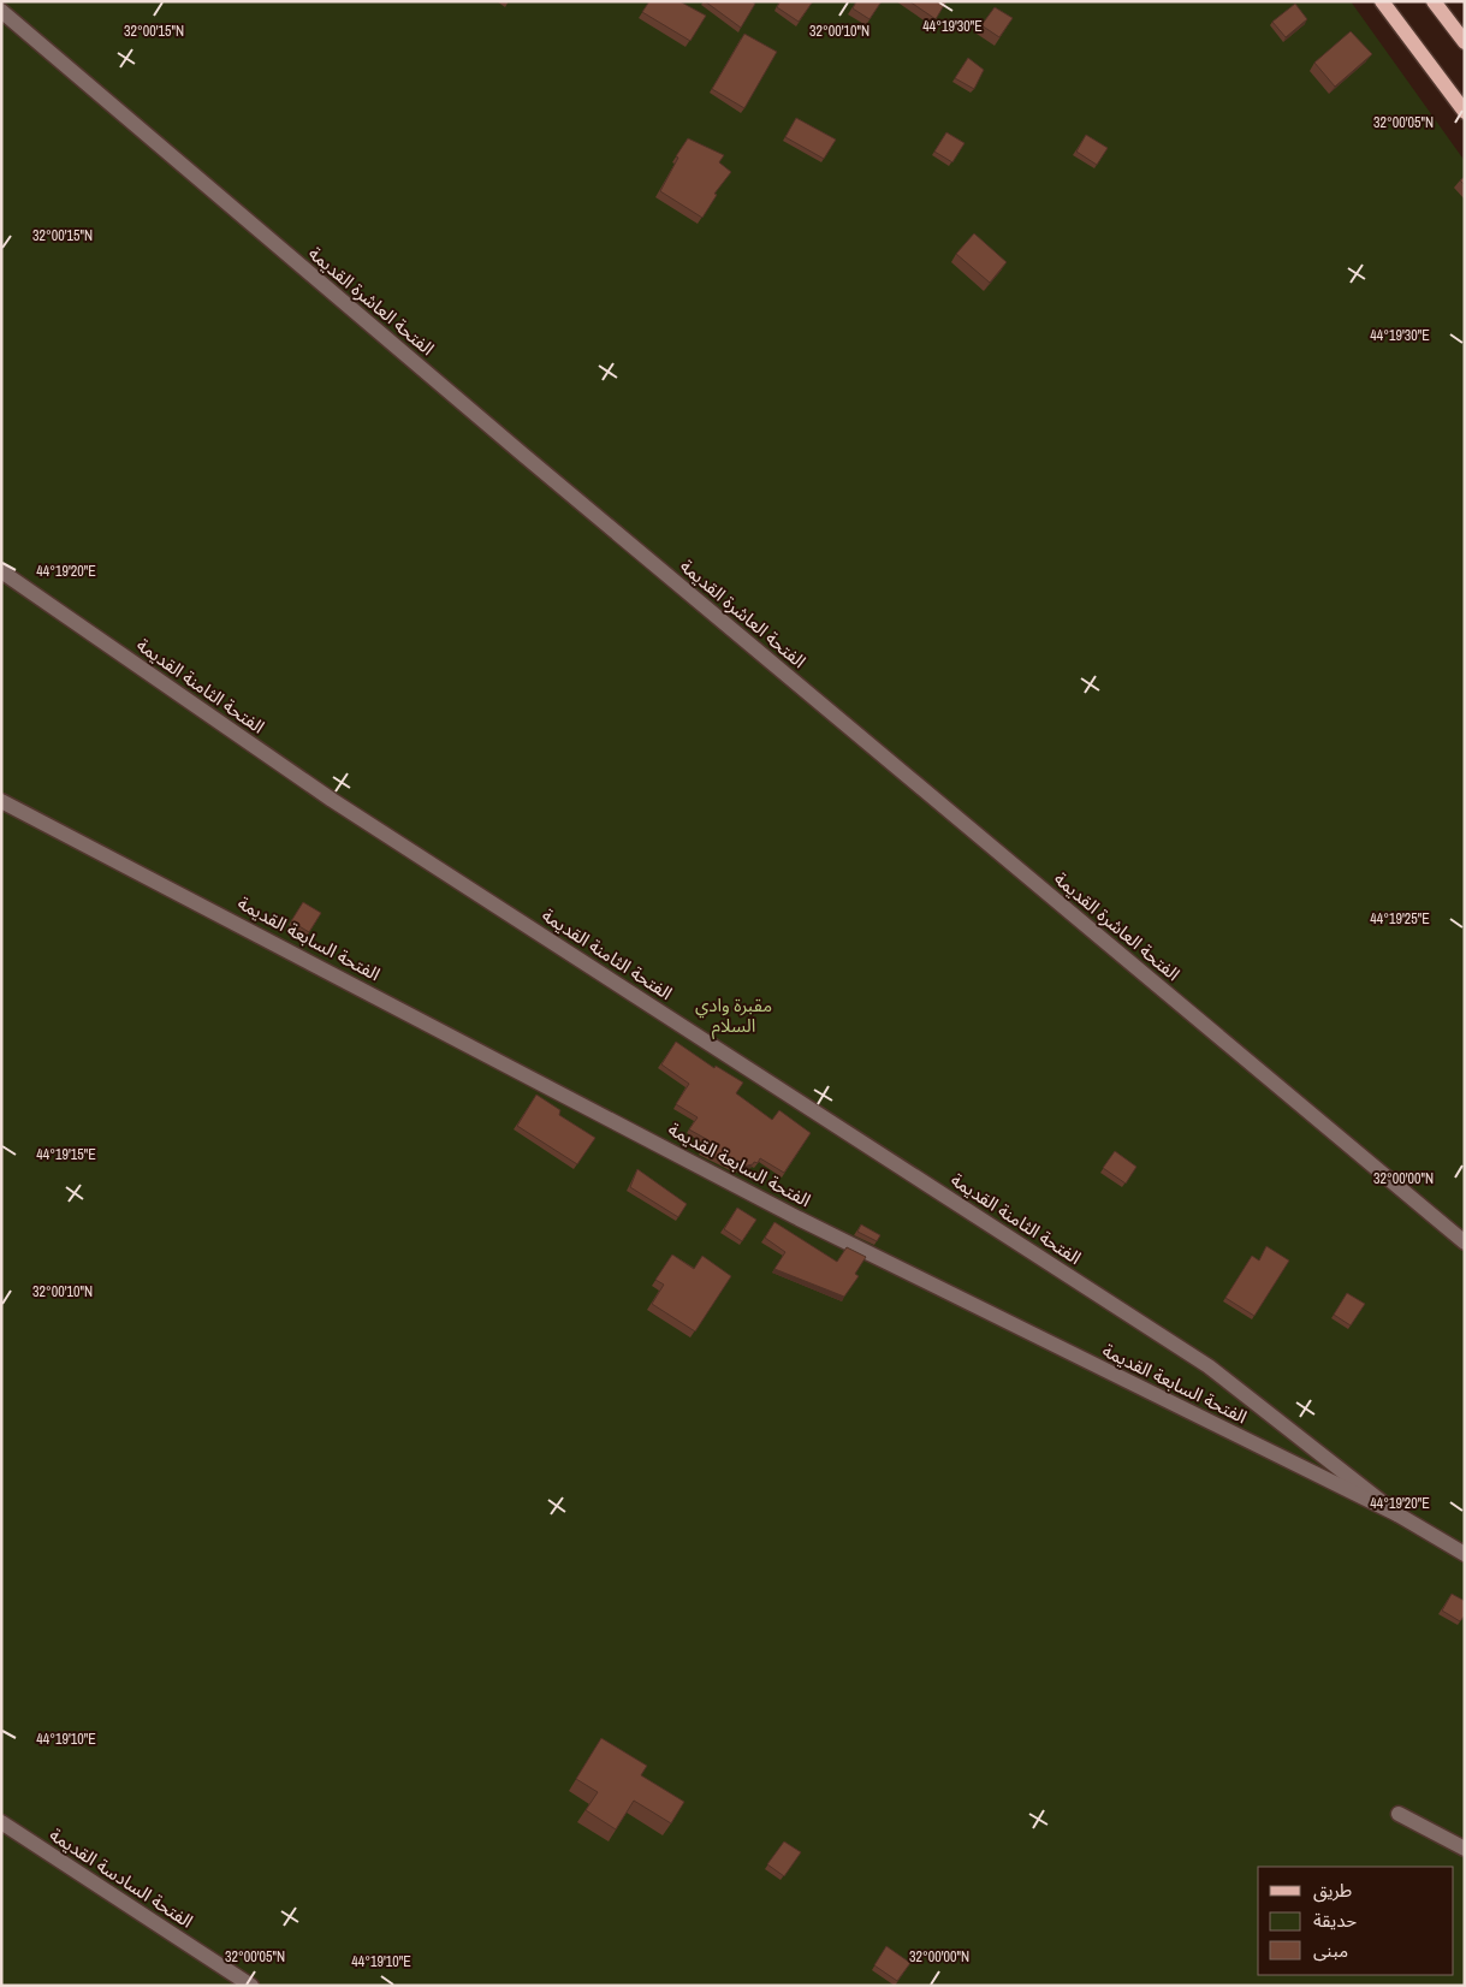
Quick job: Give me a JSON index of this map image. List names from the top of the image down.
{
  "streets": {
    "street": [
      "الفتحة العاشرة القديمة",
      "الفتحة الثامنة القديمة",
      "الفتحة السابعة القديمة",
      "الفتحة السادسة القديمة"
    ]
  },
  "crossings": [
    ["الفتحة الثامنة القديمة", "الفتحة السابعة القديمة"]
  ],
  "parks": ["مقبرة وادي السلام"],
  "legend": ["طريق", "حديقة", "مبنى"],
  "coordinates": [
    "44°19'30\"E",
    "32°00'15\"N",
    "32°00'10\"N",
    "32°00'05\"N",
    "44°19'20\"E",
    "44°19'25\"E",
    "44°19'15\"E",
    "32°00'00\"N",
    "44°19'10\"E"
  ]
}
